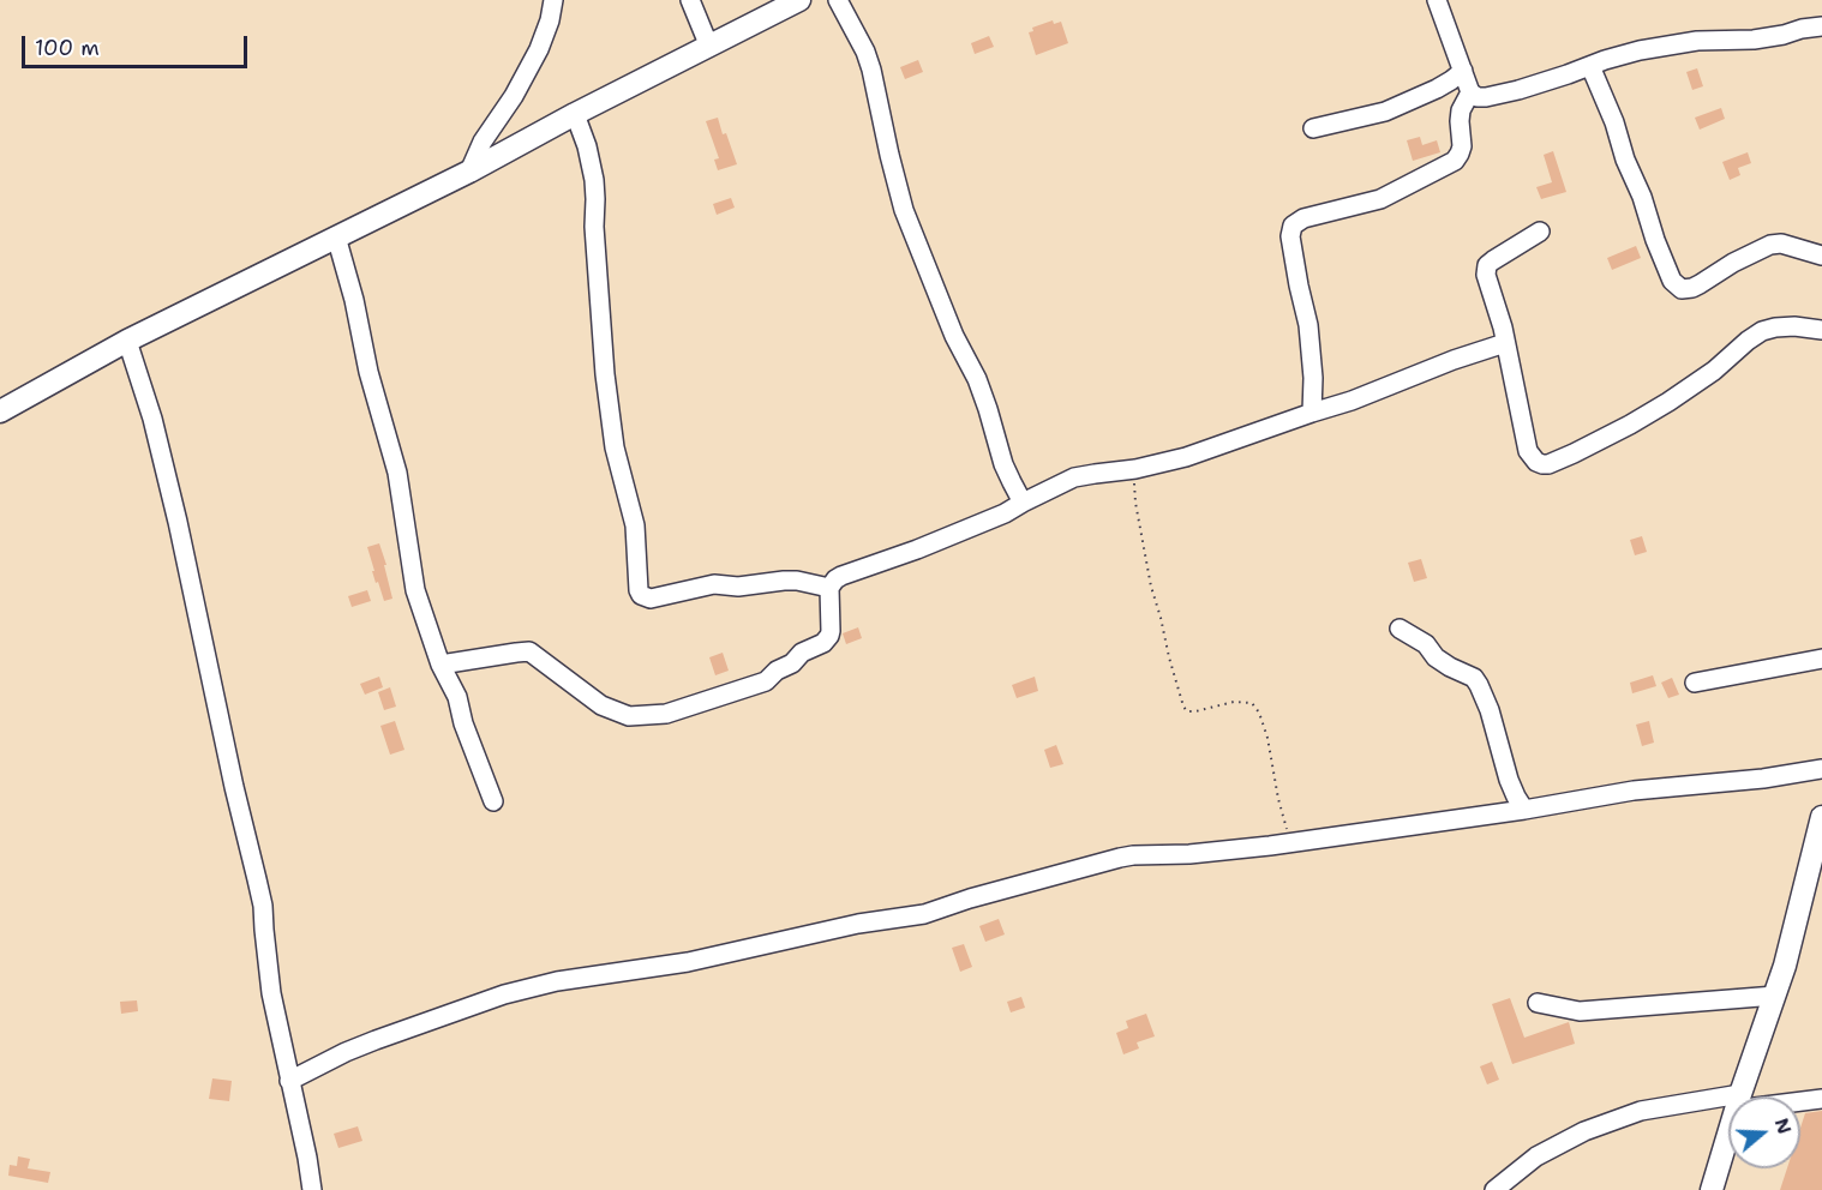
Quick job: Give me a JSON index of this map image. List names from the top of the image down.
{
  "scale_bar": "100 m",
  "north": "right"
}
